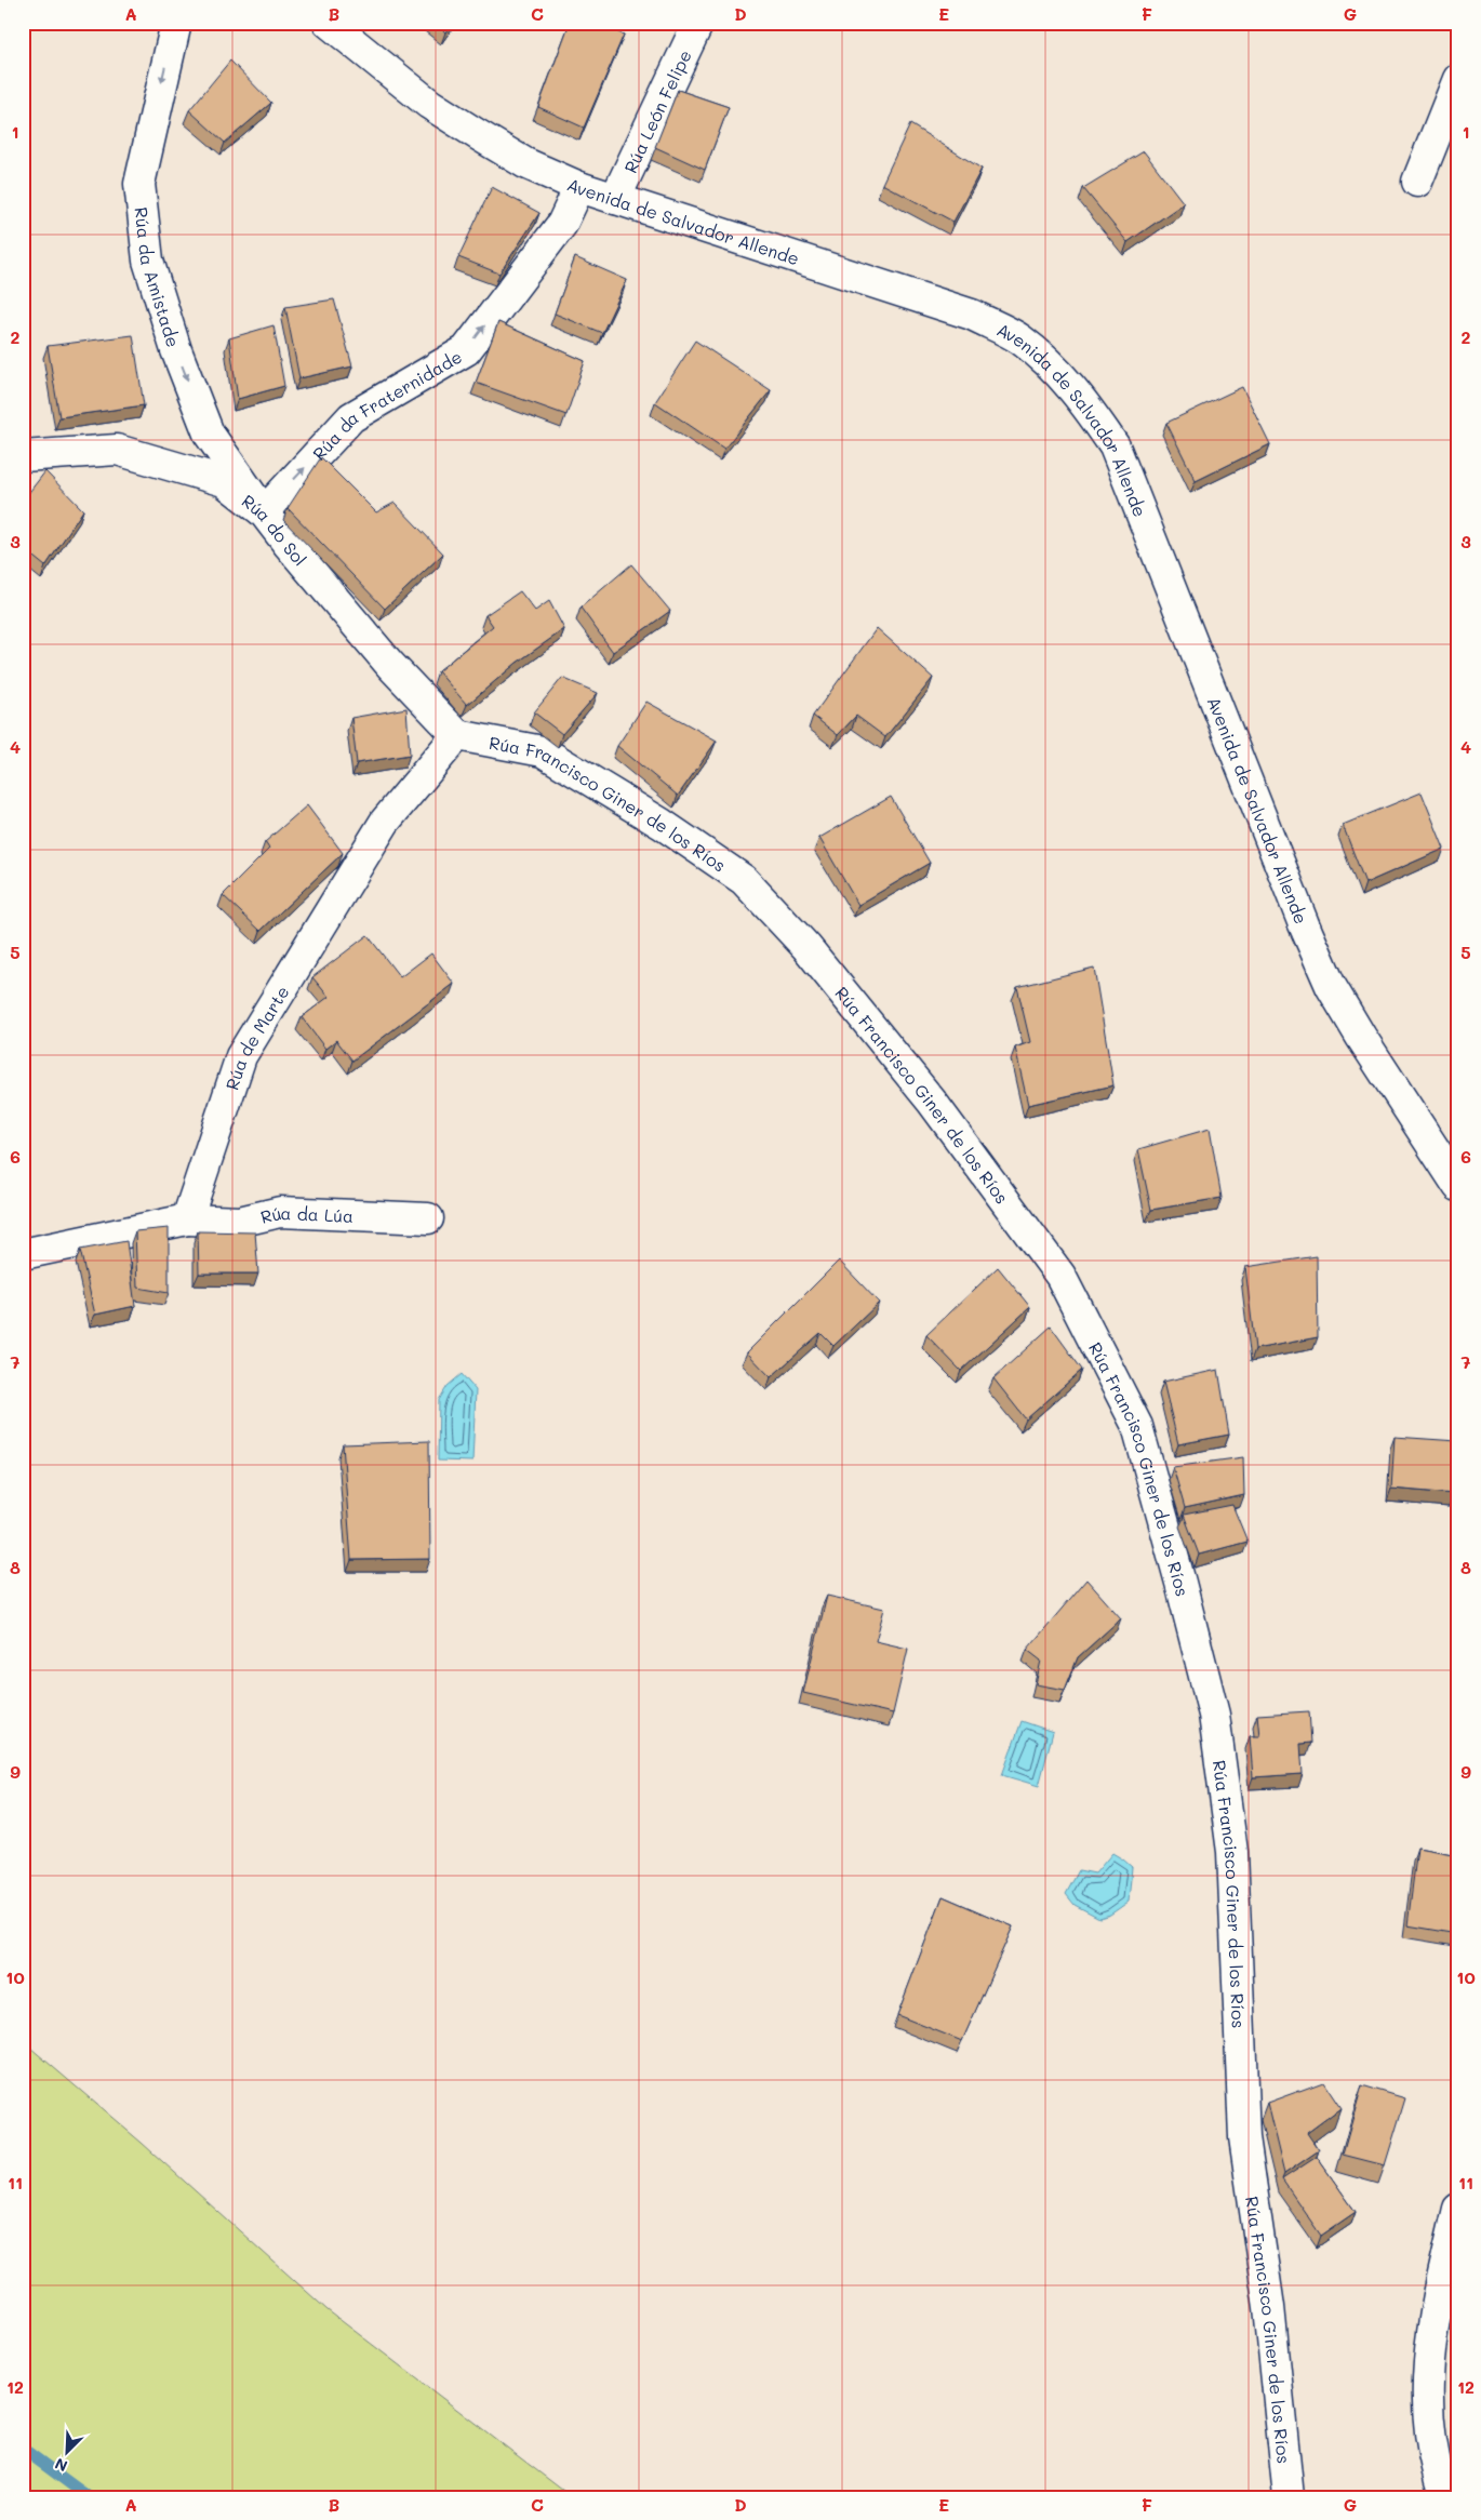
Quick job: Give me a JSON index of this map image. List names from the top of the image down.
{
  "streets": {
    "street": [
      "Rúa León Felipe",
      "Avenida de Salvador Allende",
      "Rúa da Amistade",
      "Rúa da Fraternidade",
      "Rúa do Sol",
      "Rúa Francisco Giner de los Ríos",
      "Rúa de Marte",
      "Rúa da Lúa"
    ]
  },
  "crossings": [
    ["Rúa León Felipe", "Avenida de Salvador Allende"],
    ["Avenida de Salvador Allende", "Rúa da Fraternidade"],
    ["Rúa da Amistade", "Rúa da Fraternidade"],
    ["Rúa da Amistade", "Rúa do Sol"],
    ["Rúa da Fraternidade", "Rúa do Sol"],
    ["Rúa do Sol", "Rúa Francisco Giner de los Ríos"],
    ["Rúa do Sol", "Rúa de Marte"],
    ["Rúa Francisco Giner de los Ríos", "Rúa de Marte"],
    ["Rúa de Marte", "Rúa da Lúa"]
  ],
  "one_way": ["Rúa da Amistade", "Rúa da Fraternidade"],
  "north": "bottom left",
  "grid": {
    "columns": [
      "A",
      "B",
      "C",
      "D",
      "E",
      "F",
      "G"
    ],
    "rows": [
      "1",
      "2",
      "3",
      "4",
      "5",
      "6",
      "7",
      "8",
      "9",
      "10",
      "11",
      "12"
    ]
  }
}
